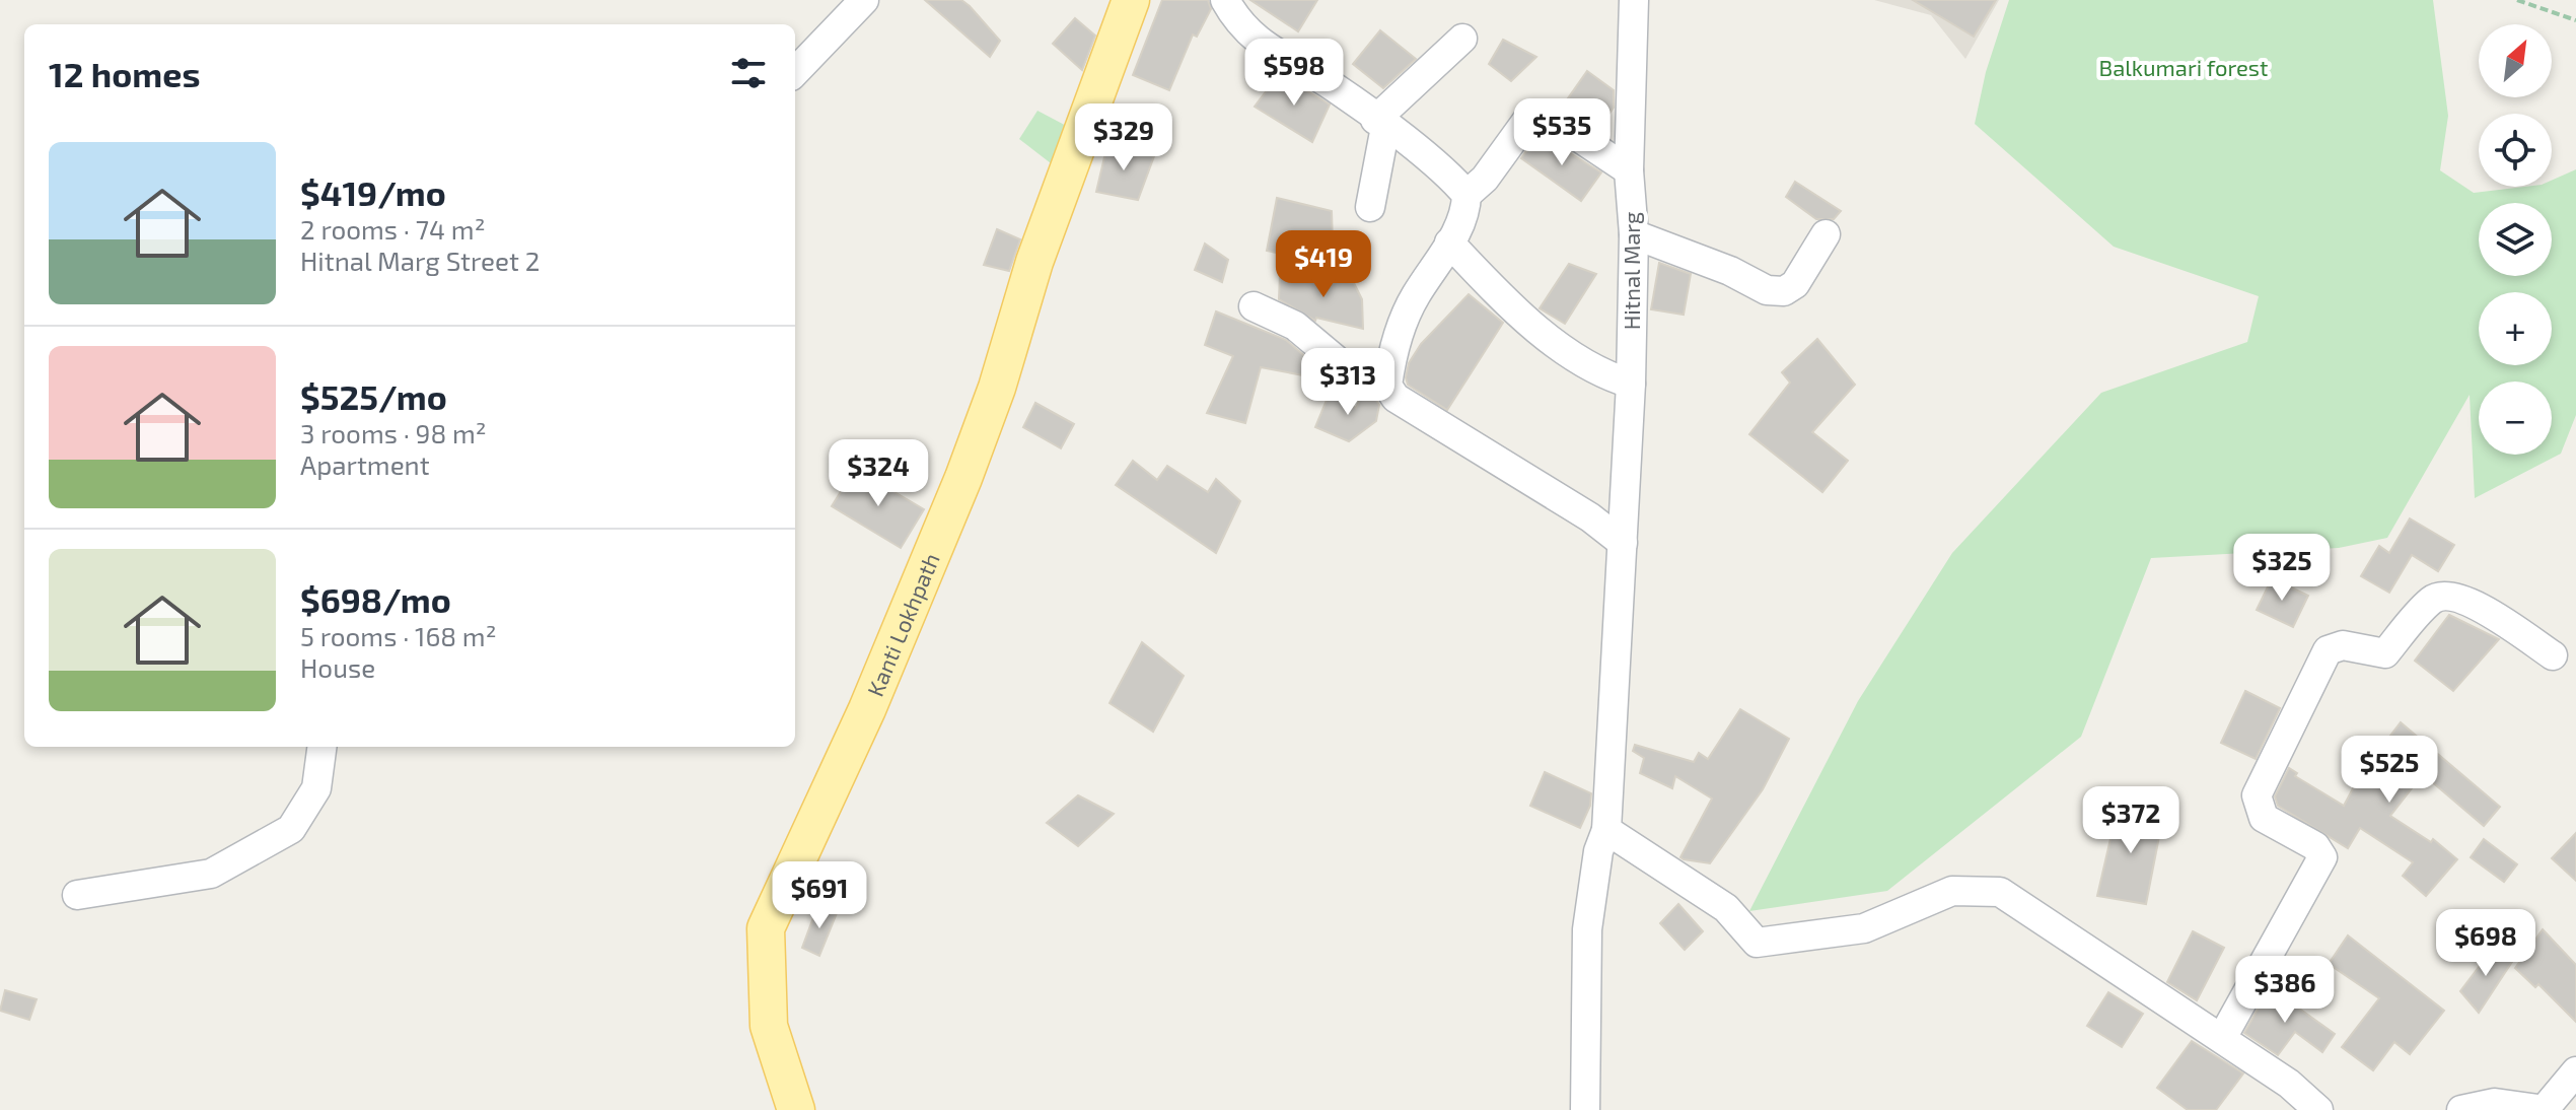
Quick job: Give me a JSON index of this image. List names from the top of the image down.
{
  "streets": {
    "main road": ["Kanti Lokhpath"],
    "street": ["Hitnal Marg"]
  },
  "parks": ["Balkumari forest"],
  "north": "top right",
  "page": {
    "map_buttons": ["+", "−"],
    "heading": "12 homes",
    "price": [
      "$598",
      "$535",
      "$329",
      "$419",
      "$313",
      "$324",
      "$325",
      "$525",
      "$372",
      "$691",
      "$698",
      "$386"
    ],
    "list": [
      {
        "name": "$419/mo",
        "note": "2 rooms · 74 m² · Hitnal Marg Street 2"
      },
      {
        "name": "$525/mo",
        "note": "3 rooms · 98 m² · Apartment"
      },
      {
        "name": "$698/mo",
        "note": "5 rooms · 168 m² · House"
      }
    ]
  }
}
